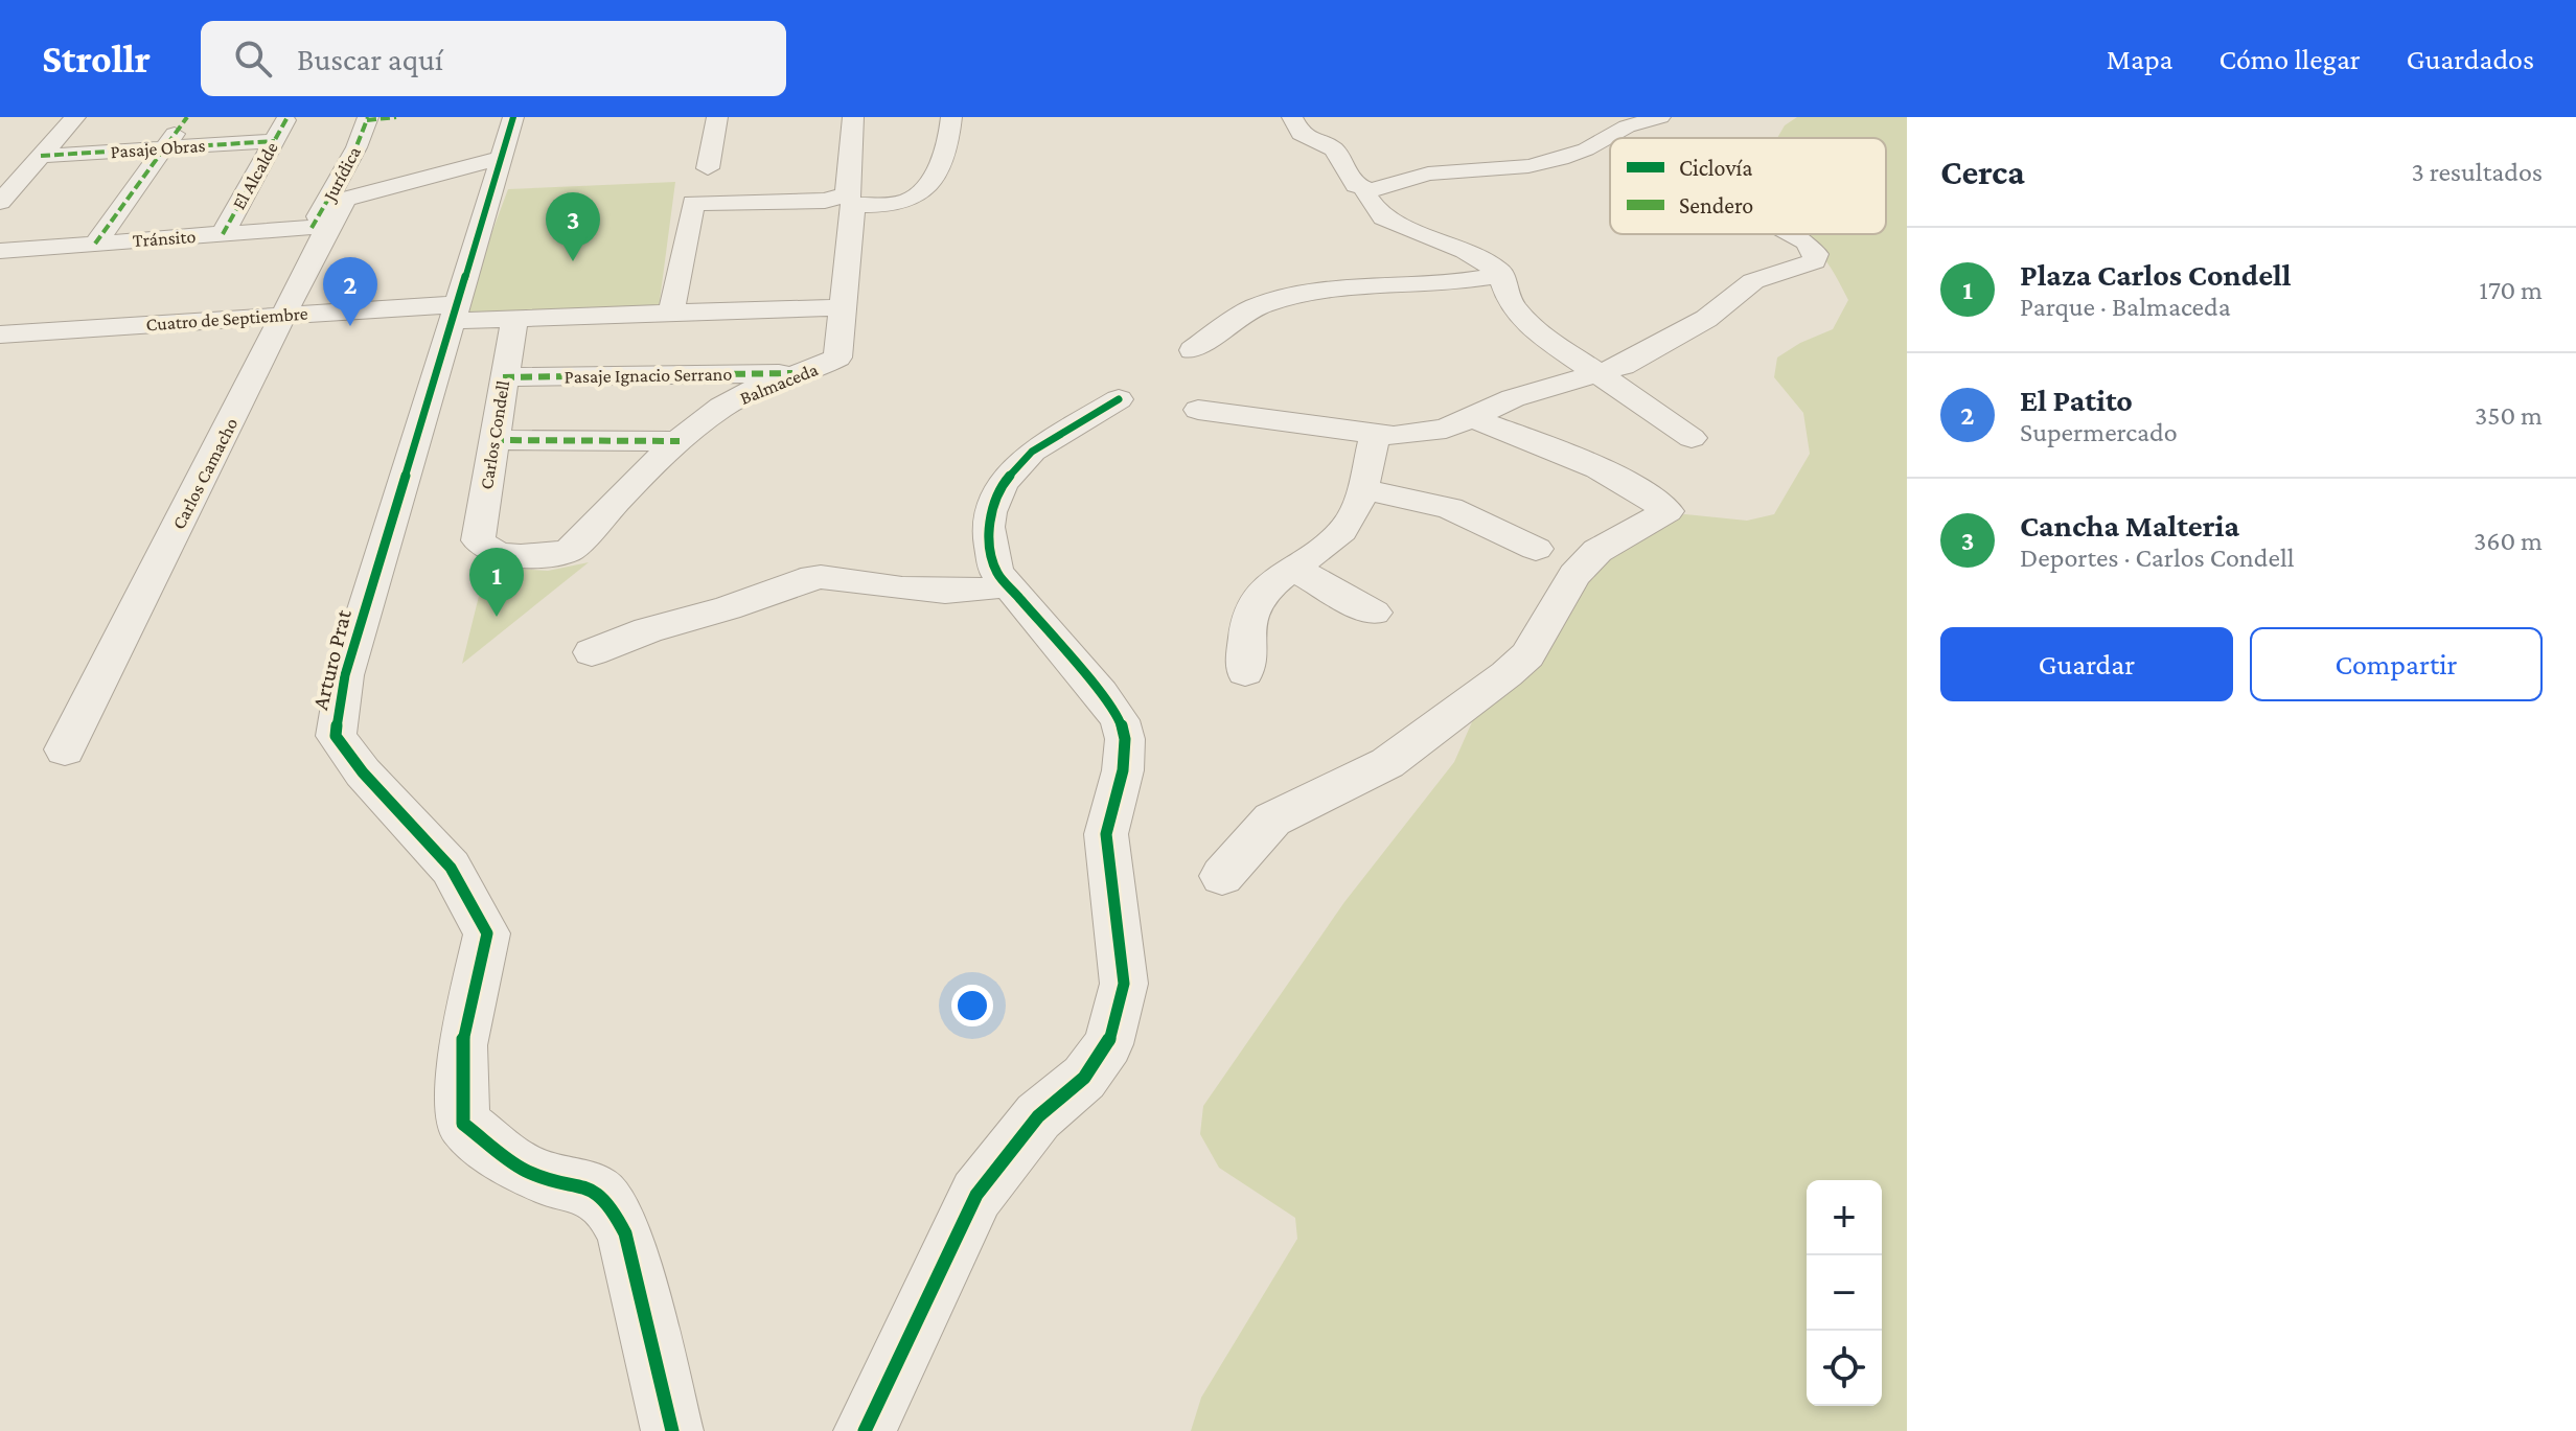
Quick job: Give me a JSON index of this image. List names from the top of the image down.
{
  "streets": {
    "street": [
      "Pasaje Obras",
      "Jurídica",
      "El Alcalde",
      "Tránsito",
      "Cuatro de Septiembre",
      "Pasaje Ignacio Serrano",
      "Balmaceda",
      "Carlos Condell",
      "Carlos Camacho",
      "Arturo Prat"
    ]
  },
  "crossings": [
    ["Pasaje Obras", "El Alcalde"],
    ["Jurídica", "Tránsito"],
    ["Jurídica", "Carlos Camacho"],
    ["El Alcalde", "Tránsito"],
    ["Tránsito", "Carlos Camacho"],
    ["Cuatro de Septiembre", "Balmaceda"],
    ["Cuatro de Septiembre", "Carlos Condell"],
    ["Cuatro de Septiembre", "Carlos Camacho"],
    ["Cuatro de Septiembre", "Arturo Prat"],
    ["Pasaje Ignacio Serrano", "Balmaceda"],
    ["Pasaje Ignacio Serrano", "Carlos Condell"],
    ["Balmaceda", "Carlos Condell"],
    ["Carlos Camacho", "Arturo Prat"]
  ],
  "legend": ["Ciclovía", "Sendero"],
  "page": {
    "header": "Strollr",
    "search": "Buscar aquí",
    "nav": ["Mapa", "Cómo llegar", "Guardados"],
    "heading": ["Cerca", "3 resultados"],
    "pins": ["3", "2", "1"],
    "list": [
      {
        "mark": "1",
        "name": "Plaza Carlos Condell",
        "note": "Parque · Balmaceda",
        "value": "170 m"
      },
      {
        "mark": "2",
        "name": "El Patito",
        "note": "Supermercado",
        "value": "350 m"
      },
      {
        "mark": "3",
        "name": "Cancha Malteria",
        "note": "Deportes · Carlos Condell",
        "value": "360 m"
      }
    ],
    "buttons": ["Guardar", "Compartir"],
    "map_buttons": ["+", "−"]
  }
}
